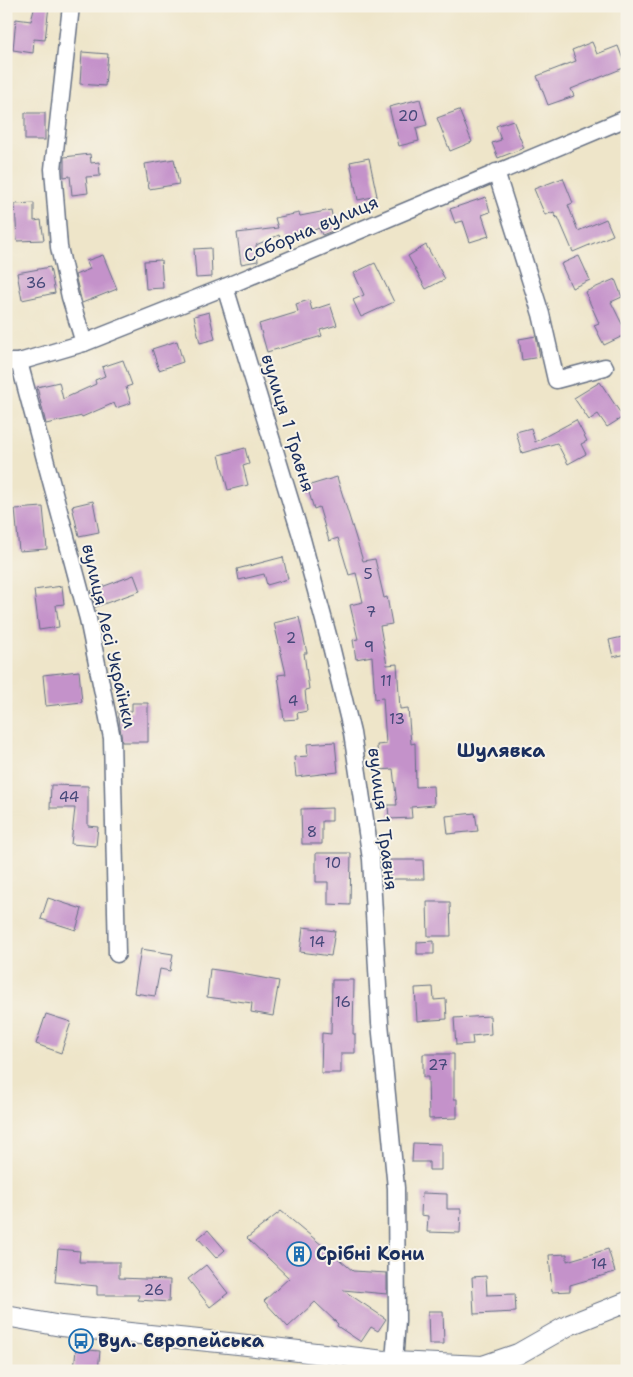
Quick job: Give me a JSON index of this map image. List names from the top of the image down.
{
  "streets": {
    "street": ["Соборна вулиця", "вулиця 1 Травня", "вулиця Лесі Українки"]
  },
  "crossings": [
    ["Соборна вулиця", "вулиця 1 Травня"],
    ["Соборна вулиця", "вулиця Лесі Українки"]
  ],
  "districts": ["Шулявка"],
  "places": {
    "building": ["Срібні Кони"],
    "bus stop": ["Вул. Європейська"]
  },
  "house_numbers": [
    "20",
    "36",
    "5",
    "7",
    "2",
    "9",
    "11",
    "4",
    "13",
    "44",
    "8",
    "10",
    "14",
    "16",
    "27",
    "14",
    "26"
  ]
}
